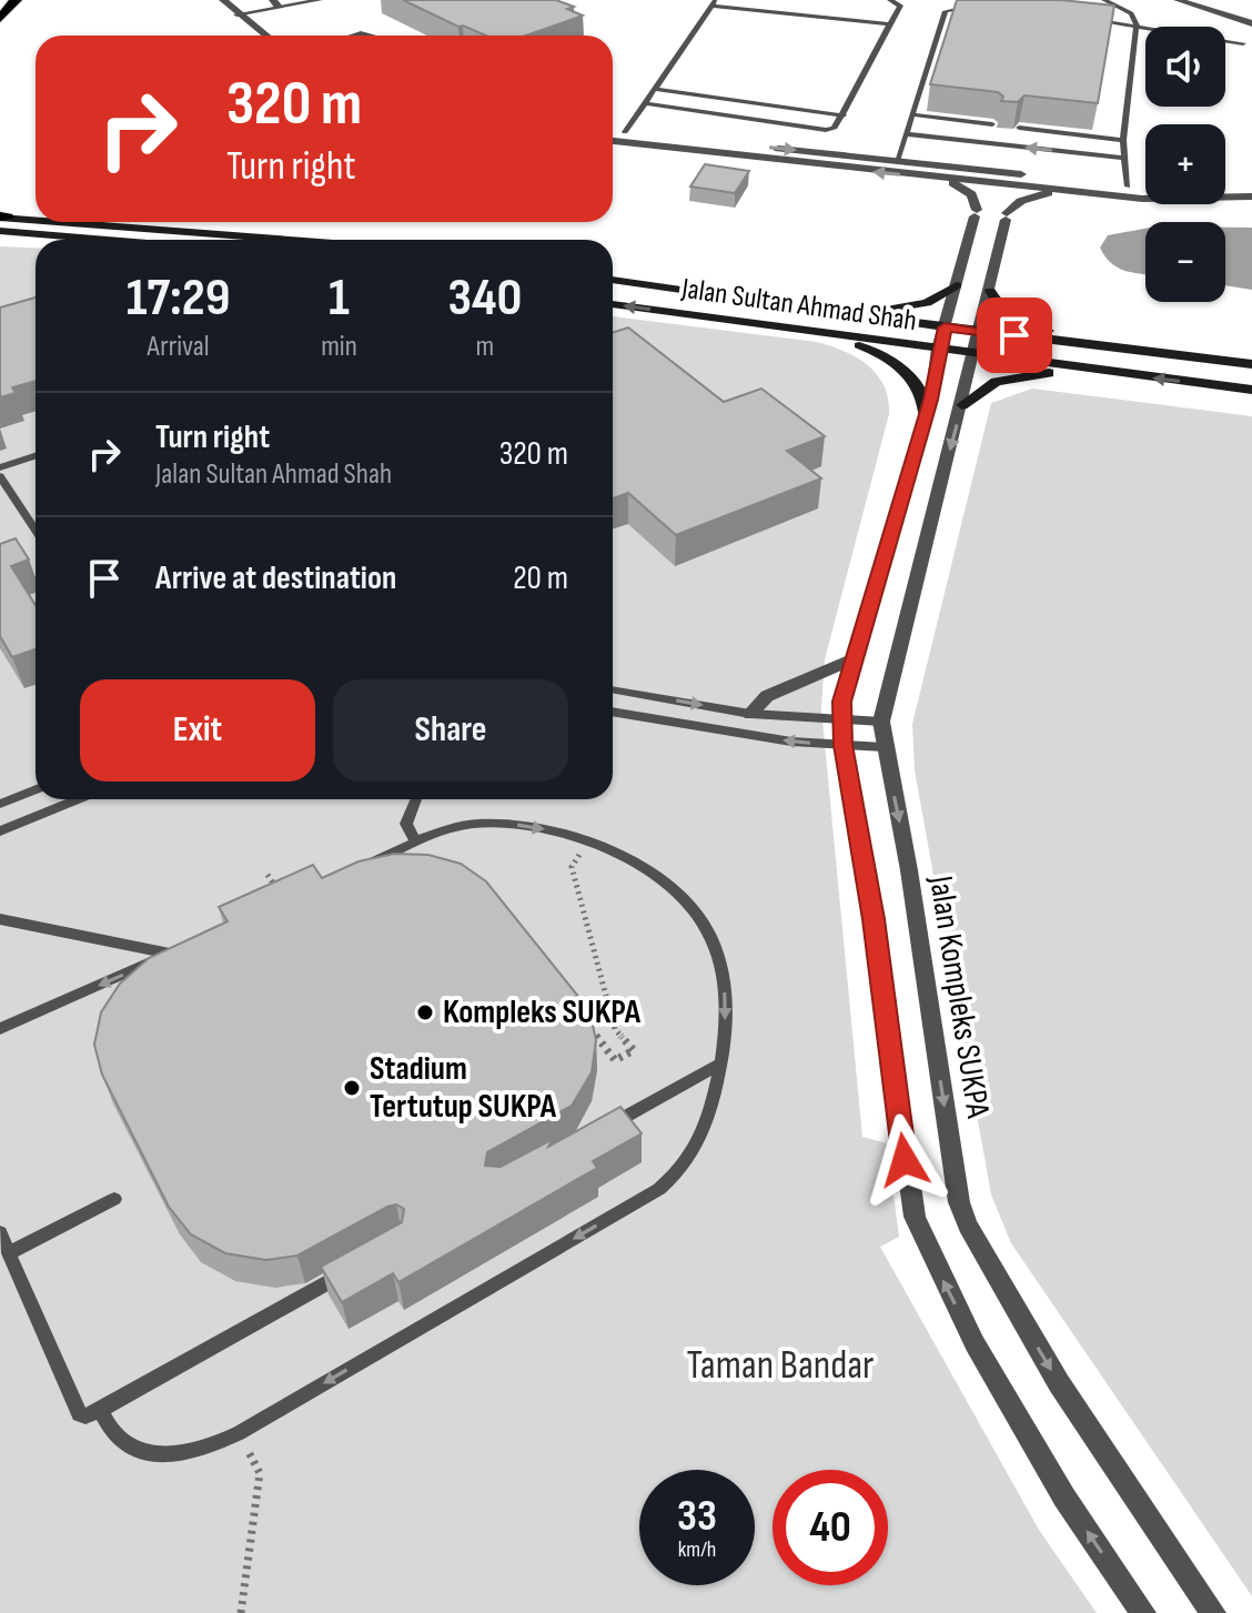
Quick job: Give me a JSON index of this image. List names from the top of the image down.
{
  "streets": {
    "main road": ["Jalan Sultan Ahmad Shah"],
    "street": ["Jalan Kompleks SUKPA"]
  },
  "crossings": [
    ["Jalan Sultan Ahmad Shah", "Jalan Kompleks SUKPA"]
  ],
  "parks": ["Taman Bandar"],
  "places": ["Kompleks SUKPA", "Stadium Tertutup SUKPA"],
  "page": {
    "map_buttons": ["+", "−"],
    "turn": ["320 m", "Turn right"],
    "eta": [
      "17:29",
      "Arrival",
      "1",
      "min",
      "340",
      "m"
    ],
    "list": [
      {
        "name": "Turn right",
        "note": "Jalan Sultan Ahmad Shah",
        "value": "320 m"
      },
      {
        "name": "Arrive at destination",
        "value": "20 m"
      }
    ],
    "buttons": ["Exit", "Share"],
    "speed": "33 km/h",
    "limit": "40"
  }
}
